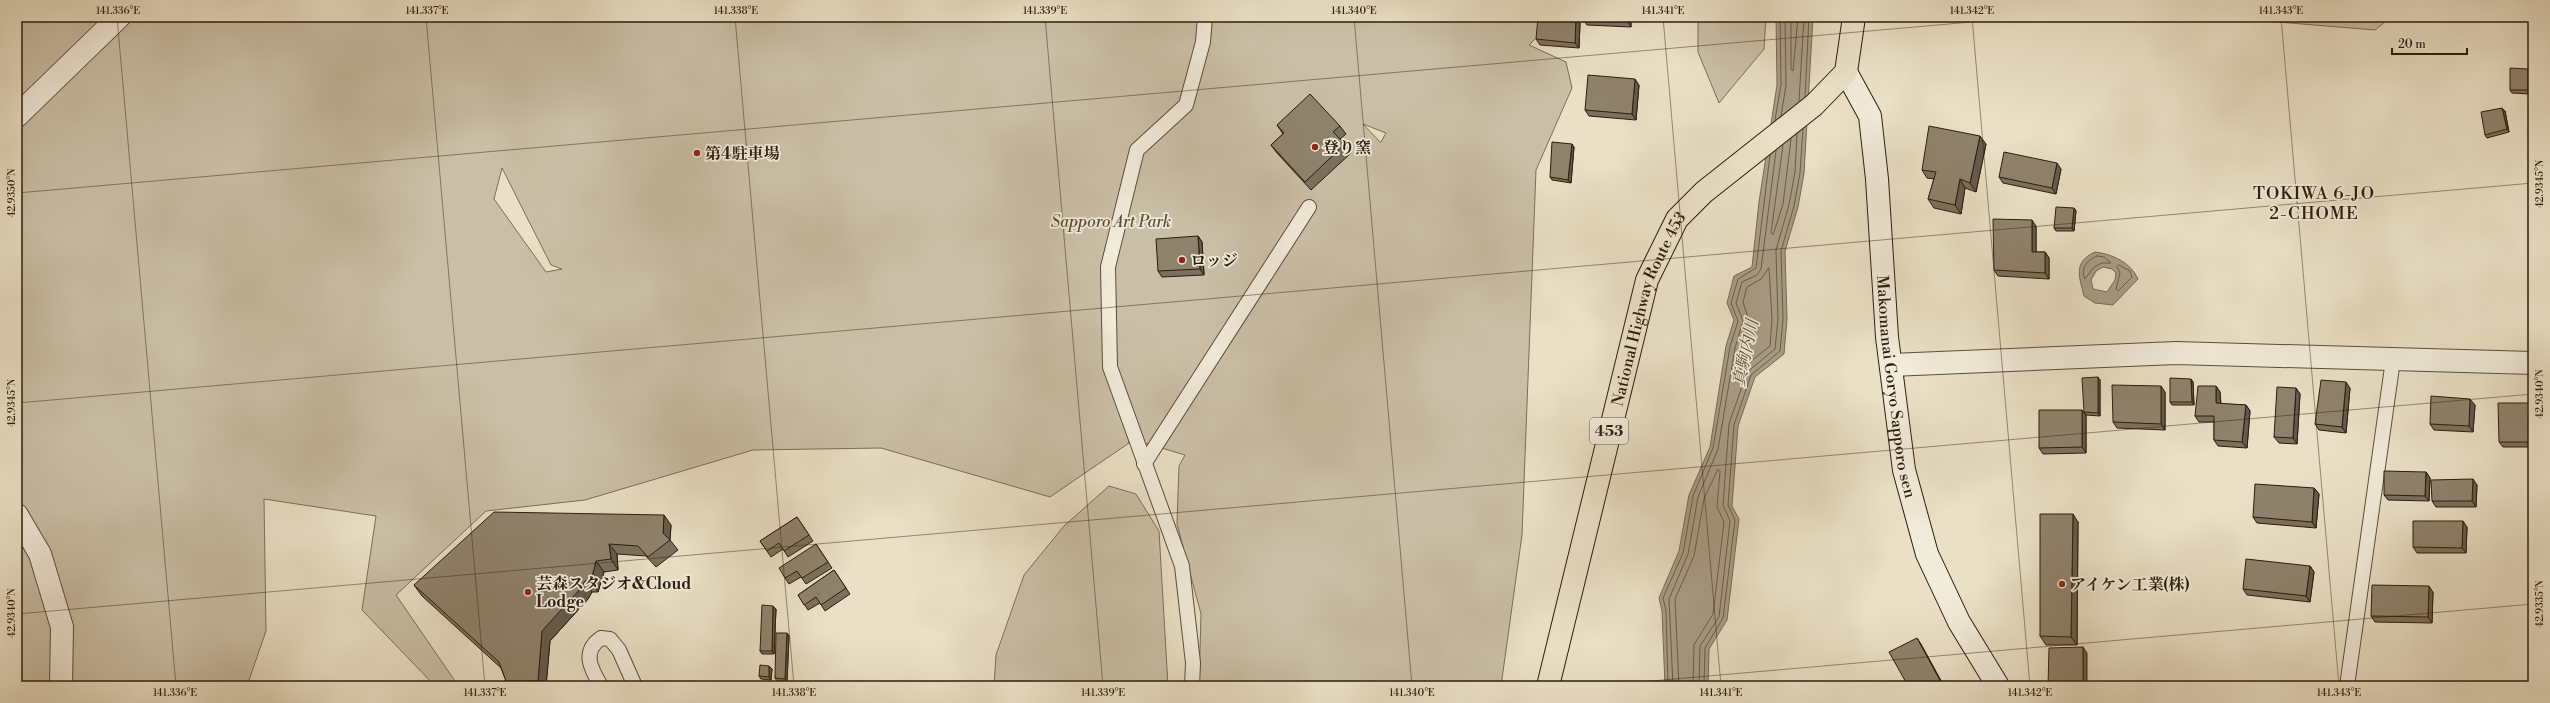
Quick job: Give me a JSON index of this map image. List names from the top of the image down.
{
  "streets": {
    "highway": ["National Highway Route 453", "453"],
    "street": ["Makomanai Goryo Sapporo sen"]
  },
  "crossings": [
    ["National Highway Route 453", "Makomanai Goryo Sapporo sen"]
  ],
  "districts": ["TOKIWA 6-JO 2-CHOME"],
  "water": ["真駒内川"],
  "parks": ["Sapporo Art Park"],
  "places": [
    "登り窯",
    "第4駐車場",
    "ロッジ",
    "アイケン工業(株)",
    "芸森スタジオ&Cloud Lodge"
  ],
  "scale_bar": "20 m",
  "coordinates": [
    "141.336°E",
    "141.337°E",
    "141.338°E",
    "141.339°E",
    "141.340°E",
    "141.341°E",
    "141.342°E",
    "141.343°E",
    "42.9345°N",
    "42.9350°N",
    "42.9340°N",
    "42.9335°N"
  ]
}
